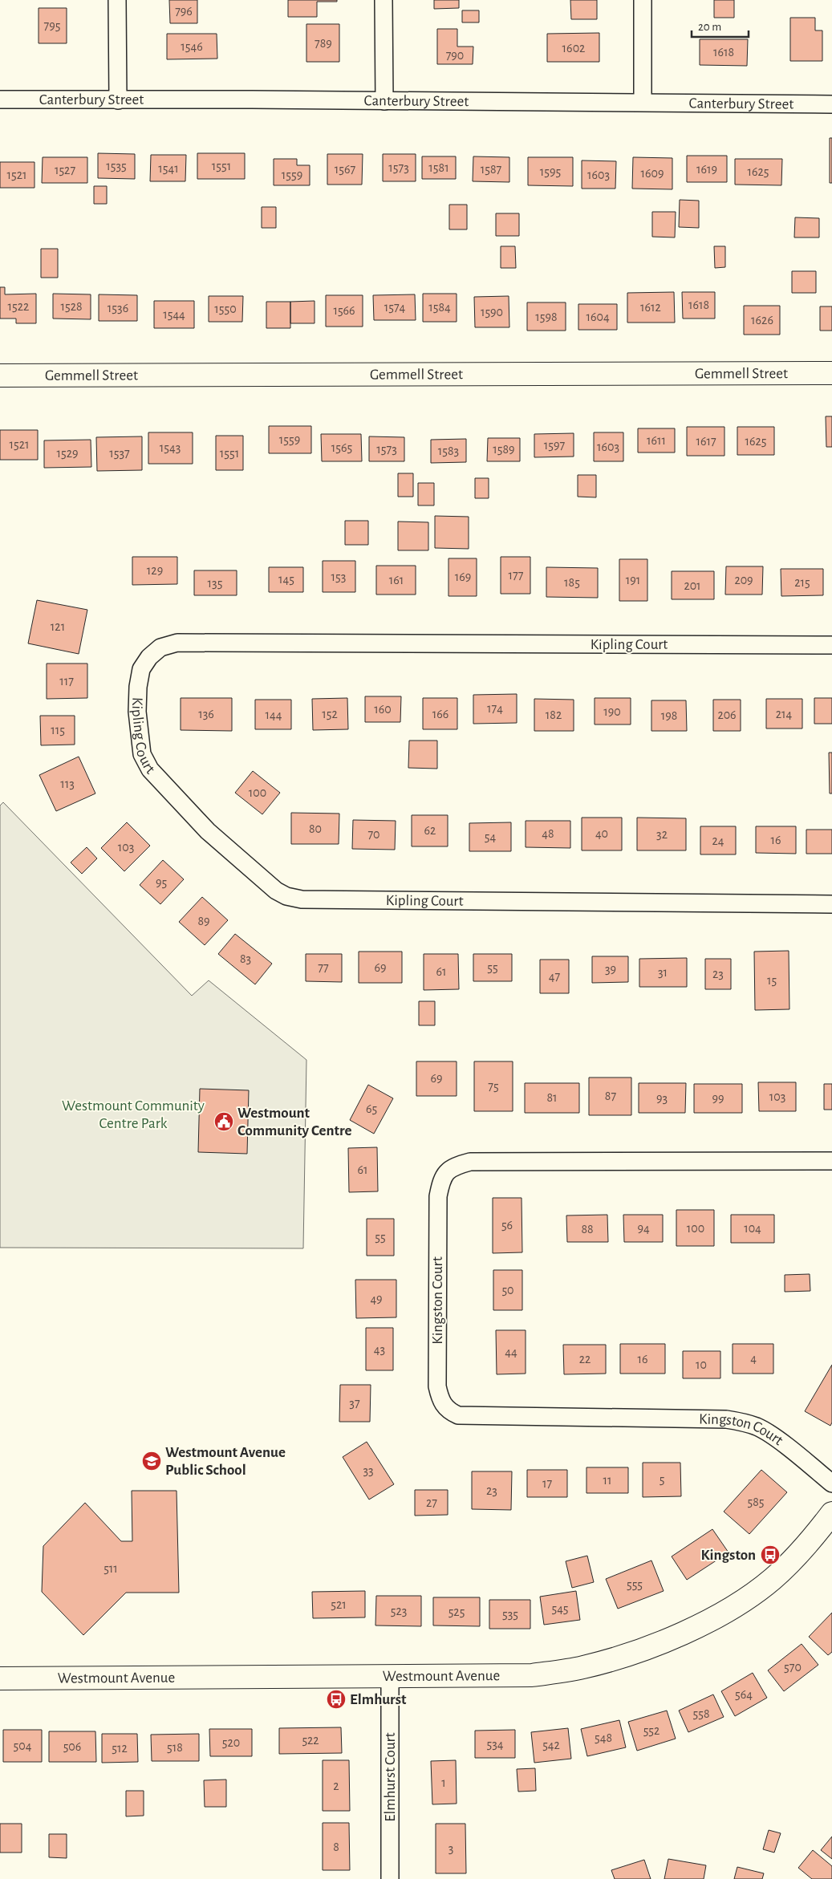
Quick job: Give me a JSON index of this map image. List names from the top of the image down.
{
  "streets": {
    "street": [
      "Canterbury Street",
      "Gemmell Street",
      "Kipling Court",
      "Kingston Court",
      "Westmount Avenue",
      "Elmhurst Court"
    ]
  },
  "crossings": [
    ["Westmount Avenue", "Elmhurst Court"]
  ],
  "parks": ["Westmount Community Centre Park"],
  "places": {
    "public building": ["Westmount Community Centre"],
    "school or university": ["Westmount Avenue Public School"],
    "bus stop": ["Kingston", "Elmhurst"]
  },
  "house_numbers": [
    "796",
    "795",
    "789",
    "1546",
    "1602",
    "1618",
    "790",
    "1535",
    "1551",
    "1573",
    "1581",
    "1541",
    "1567",
    "1587",
    "1619",
    "1527",
    "1595",
    "1625",
    "1609",
    "1521",
    "1559",
    "1603",
    "1618",
    "1522",
    "1528",
    "1574",
    "1584",
    "1612",
    "1536",
    "1550",
    "1566",
    "1590",
    "1544",
    "1598",
    "1604",
    "1626",
    "1559",
    "1611",
    "1617",
    "1625",
    "1521",
    "1597",
    "1603",
    "1543",
    "1565",
    "1573",
    "1589",
    "1583",
    "1529",
    "1537",
    "1551",
    "129",
    "177",
    "153",
    "169",
    "145",
    "161",
    "191",
    "209",
    "185",
    "215",
    "135",
    "201",
    "121",
    "117",
    "174",
    "160",
    "190",
    "136",
    "152",
    "166",
    "214",
    "144",
    "182",
    "206",
    "198",
    "115",
    "113",
    "100",
    "80",
    "62",
    "48",
    "40",
    "70",
    "32",
    "54",
    "16",
    "24",
    "103",
    "95",
    "89",
    "83",
    "77",
    "69",
    "55",
    "39",
    "61",
    "31",
    "23",
    "47",
    "15",
    "69",
    "75",
    "87",
    "103",
    "81",
    "93",
    "99",
    "65",
    "61",
    "56",
    "94",
    "100",
    "104",
    "88",
    "55",
    "50",
    "49",
    "43",
    "44",
    "4",
    "22",
    "16",
    "10",
    "37",
    "33",
    "5",
    "11",
    "17",
    "23",
    "585",
    "27",
    "511",
    "555",
    "521",
    "545",
    "523",
    "525",
    "535",
    "570",
    "564",
    "558",
    "552",
    "548",
    "522",
    "520",
    "534",
    "542",
    "504",
    "506",
    "518",
    "512",
    "1",
    "2",
    "8",
    "3"
  ],
  "scale_bar": "20 m"
}
